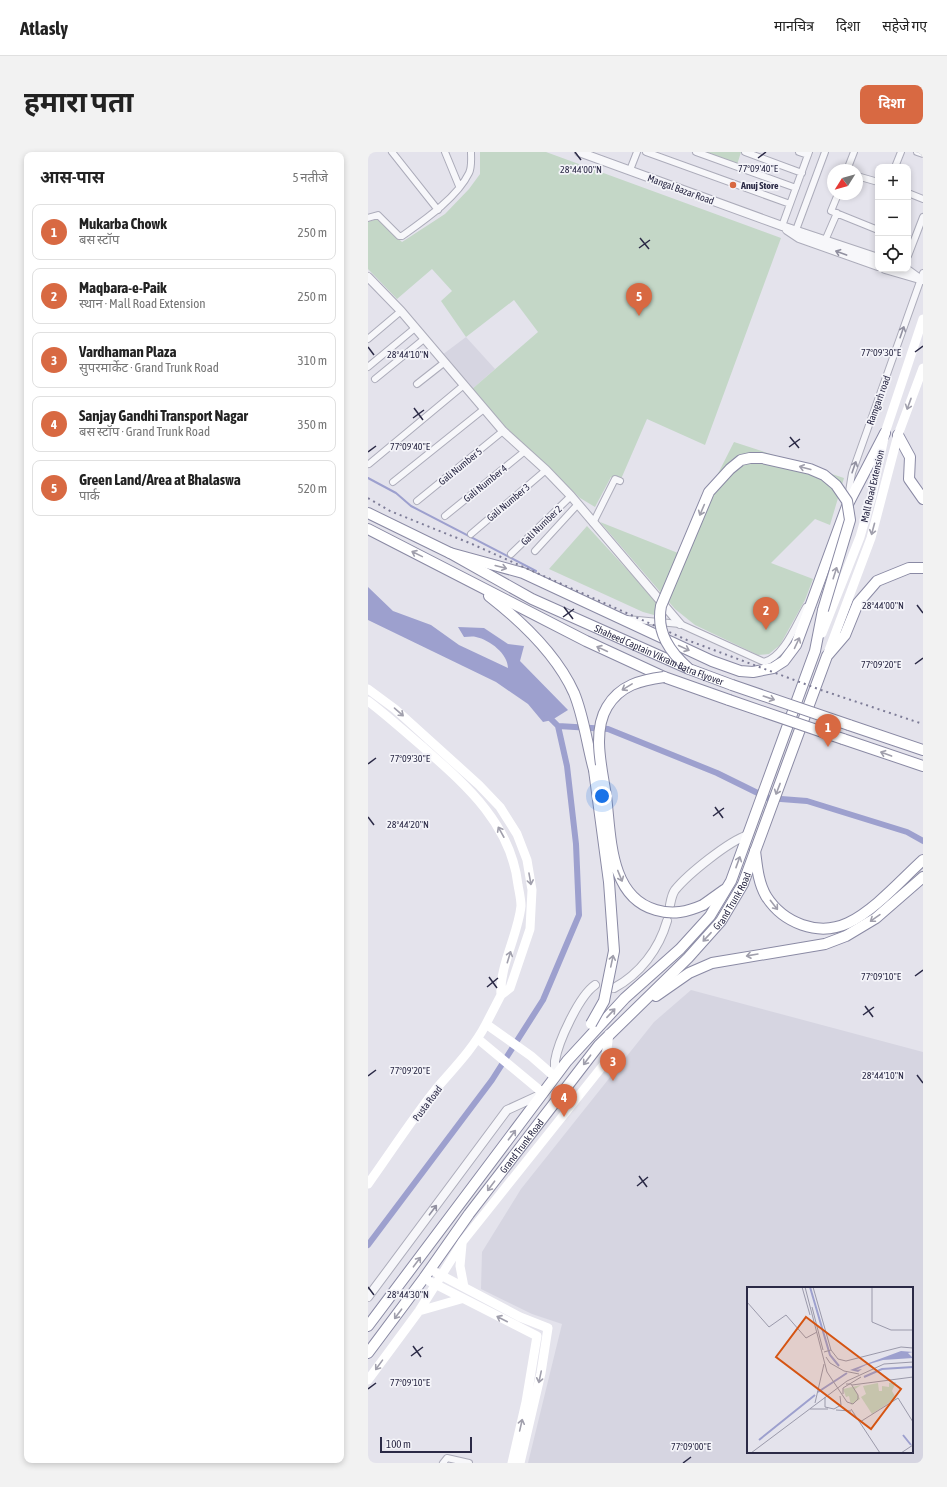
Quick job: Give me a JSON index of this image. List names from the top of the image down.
{
  "streets": {
    "highway": ["Shaheed Captain Vikram Batra Flyover", "Grand Trunk Road"],
    "main road": ["Mall Road Extension", "Pusta Road"],
    "street": [
      "Mangal Bazar Road",
      "Ramgarh road",
      "Gali Number 5",
      "Gali Number 4",
      "Gali Number 3",
      "Gali Number 2"
    ]
  },
  "crossings": [
    ["Mall Road Extension", "Grand Trunk Road"],
    ["Shaheed Captain Vikram Batra Flyover", "Grand Trunk Road"]
  ],
  "one_way": ["Ramgarh road"],
  "places": ["Anuj Store"],
  "scale_bar": "100 m",
  "north": "bottom left",
  "page": {
    "header": "Atlasly",
    "nav": ["मानचित्र", "दिशा", "सहेजे गए"],
    "buttons": "दिशा",
    "title": "हमारा पता",
    "heading": ["आस-पास", "5 नतीजे"],
    "map_buttons": ["+", "−"],
    "list": [
      {
        "mark": "1",
        "name": "Mukarba Chowk",
        "note": "बस स्टॉप",
        "value": "250 m"
      },
      {
        "mark": "2",
        "name": "Maqbara-e-Paik",
        "note": "स्थान · Mall Road Extension",
        "value": "250 m"
      },
      {
        "mark": "3",
        "name": "Vardhaman Plaza",
        "note": "सुपरमार्केट · Grand Trunk Road",
        "value": "310 m"
      },
      {
        "mark": "4",
        "name": "Sanjay Gandhi Transport Nagar",
        "note": "बस स्टॉप · Grand Trunk Road",
        "value": "350 m"
      },
      {
        "mark": "5",
        "name": "Green Land/Area at Bhalaswa",
        "note": "पार्क",
        "value": "520 m"
      }
    ],
    "pins": [
      "5",
      "2",
      "1",
      "3",
      "4"
    ],
    "scale": "100 m"
  },
  "coordinates": [
    "77°09'40\"E",
    "28°44'00\"N",
    "77°09'30\"E",
    "28°44'10\"N",
    "77°09'20\"E",
    "28°44'20\"N",
    "77°09'10\"E",
    "28°44'30\"N",
    "77°09'00\"E"
  ]
}
